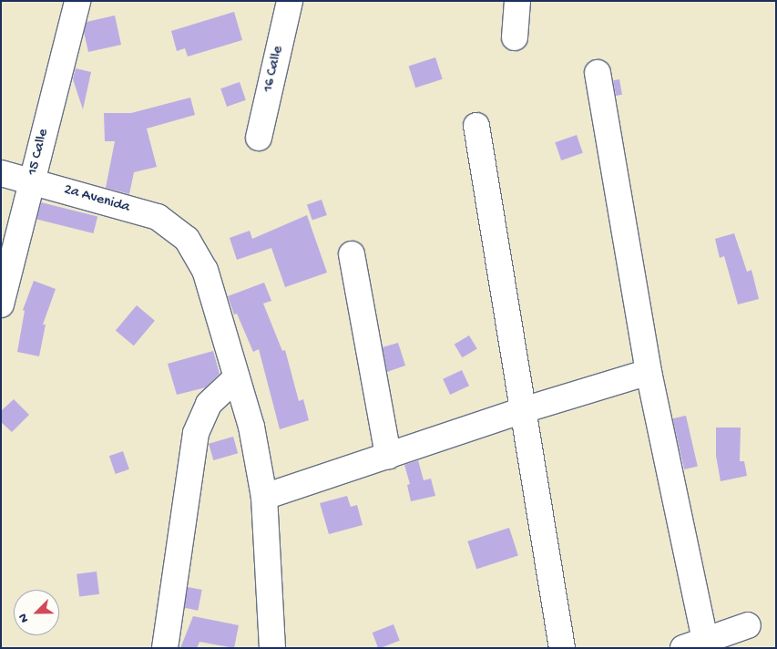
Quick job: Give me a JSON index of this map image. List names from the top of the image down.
{
  "streets": {
    "street": ["16 Calle", "15 Calle", "2a Avenida"]
  },
  "crossings": [
    ["15 Calle", "2a Avenida"]
  ],
  "north": "bottom left"
}
